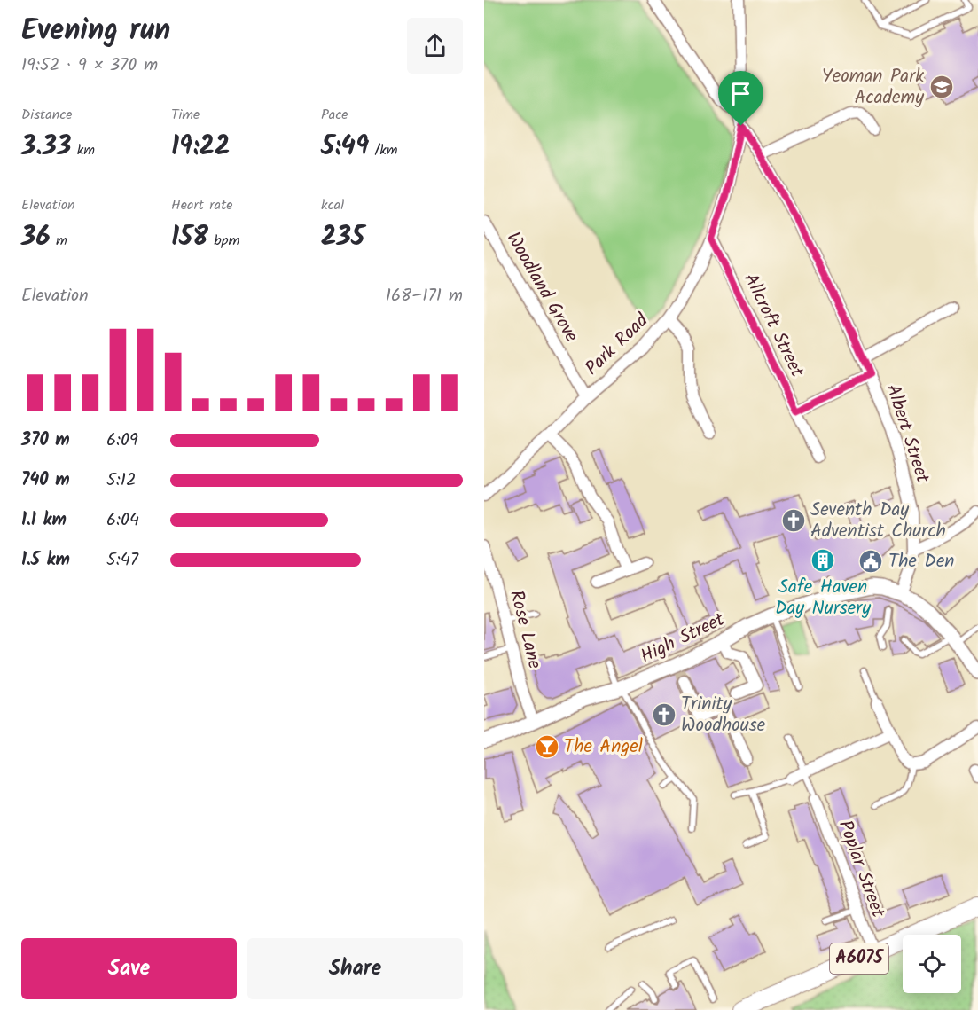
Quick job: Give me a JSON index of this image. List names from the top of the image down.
{
  "streets": {
    "main road": ["A6075"],
    "street": [
      "Woodland Grove",
      "Allcroft Street",
      "Park Road",
      "Albert Street",
      "Rose Lane",
      "High Street",
      "Poplar Street"
    ]
  },
  "crossings": [
    ["Woodland Grove", "Park Road"],
    ["Allcroft Street", "Park Road"],
    ["Park Road", "Albert Street"],
    ["Albert Street", "High Street"],
    ["Rose Lane", "High Street"],
    ["Poplar Street", "A6075"]
  ],
  "places": {
    "school or university": ["Yeoman Park Academy"],
    "church": ["Seventh Day Adventist Church", "Trinity Woodhouse"],
    "building": ["Safe Haven Day Nursery"],
    "public building": ["The Den"],
    "bar": ["The Angel"]
  },
  "page": {
    "heading": ["Evening run", "19:52 · 9 × 370 m"],
    "stats": [
      ["Distance", "3.33 km"],
      ["Time", "19:22"],
      ["Pace", "5:49 /km"],
      ["Elevation", "36 m"],
      ["Heart rate", "158 bpm"],
      ["kcal", "235"]
    ],
    "chart": ["Elevation", "168–171 m"],
    "list": [
      {
        "name": "370 m",
        "note": "6:09"
      },
      {
        "name": "740 m",
        "note": "5:12"
      },
      {
        "name": "1.1 km",
        "note": "6:04"
      },
      {
        "name": "1.5 km",
        "note": "5:47"
      }
    ],
    "buttons": ["Save", "Share"]
  }
}
